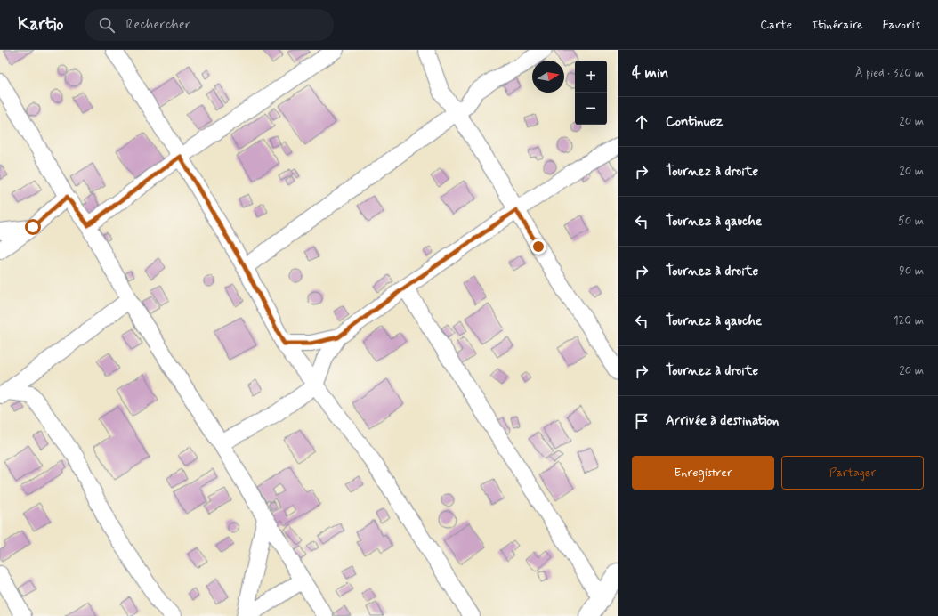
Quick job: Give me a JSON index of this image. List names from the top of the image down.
{
  "north": "right",
  "page": {
    "header": "Kartio",
    "search": "Rechercher",
    "nav": ["Carte", "Itinéraire", "Favoris"],
    "heading": ["4 min", "À pied · 320 m"],
    "map_buttons": ["+", "−"],
    "list": [
      ["Continuez", "20 m"],
      ["Tournez à droite", "20 m"],
      ["Tournez à gauche", "50 m"],
      ["Tournez à droite", "90 m"],
      ["Tournez à gauche", "120 m"],
      ["Tournez à droite", "20 m"],
      "Arrivée à destination"
    ],
    "buttons": ["Enregistrer", "Partager"]
  }
}
